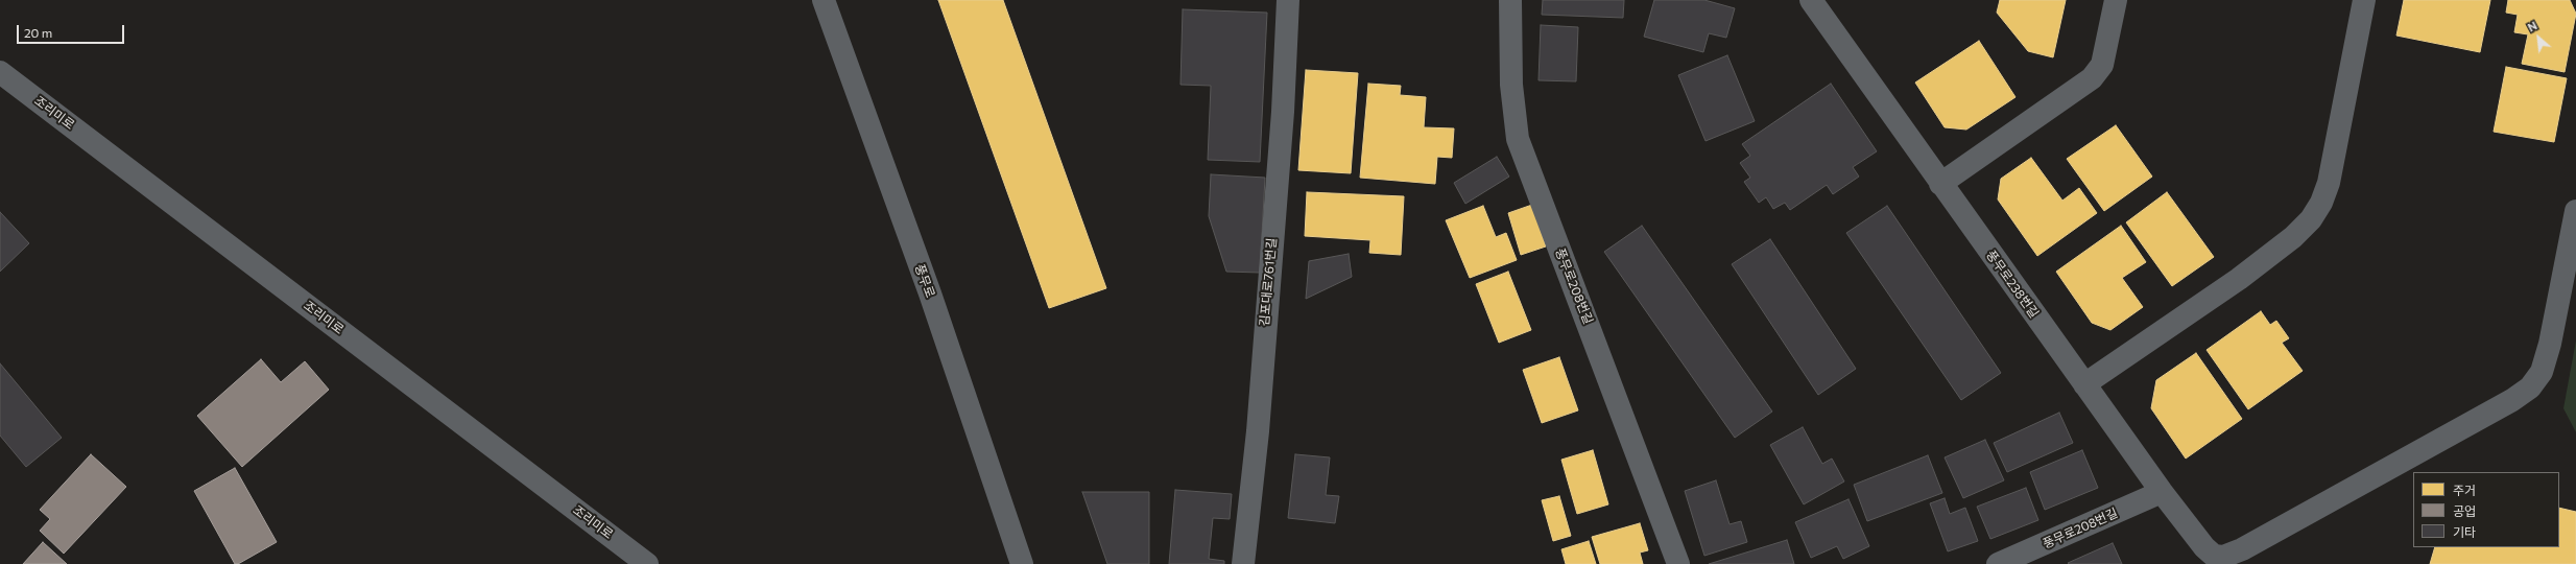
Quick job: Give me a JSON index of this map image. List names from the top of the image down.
{
  "streets": {
    "street": [
      "조리미로",
      "풍무로",
      "김포대로761번길",
      "풍무로238번길",
      "풍무로208번길"
    ]
  },
  "crossings": [
    ["풍무로238번길", "풍무로208번길"]
  ],
  "legend": ["주거", "공업", "기타"],
  "scale_bar": "20 m",
  "north": "top left"
}
